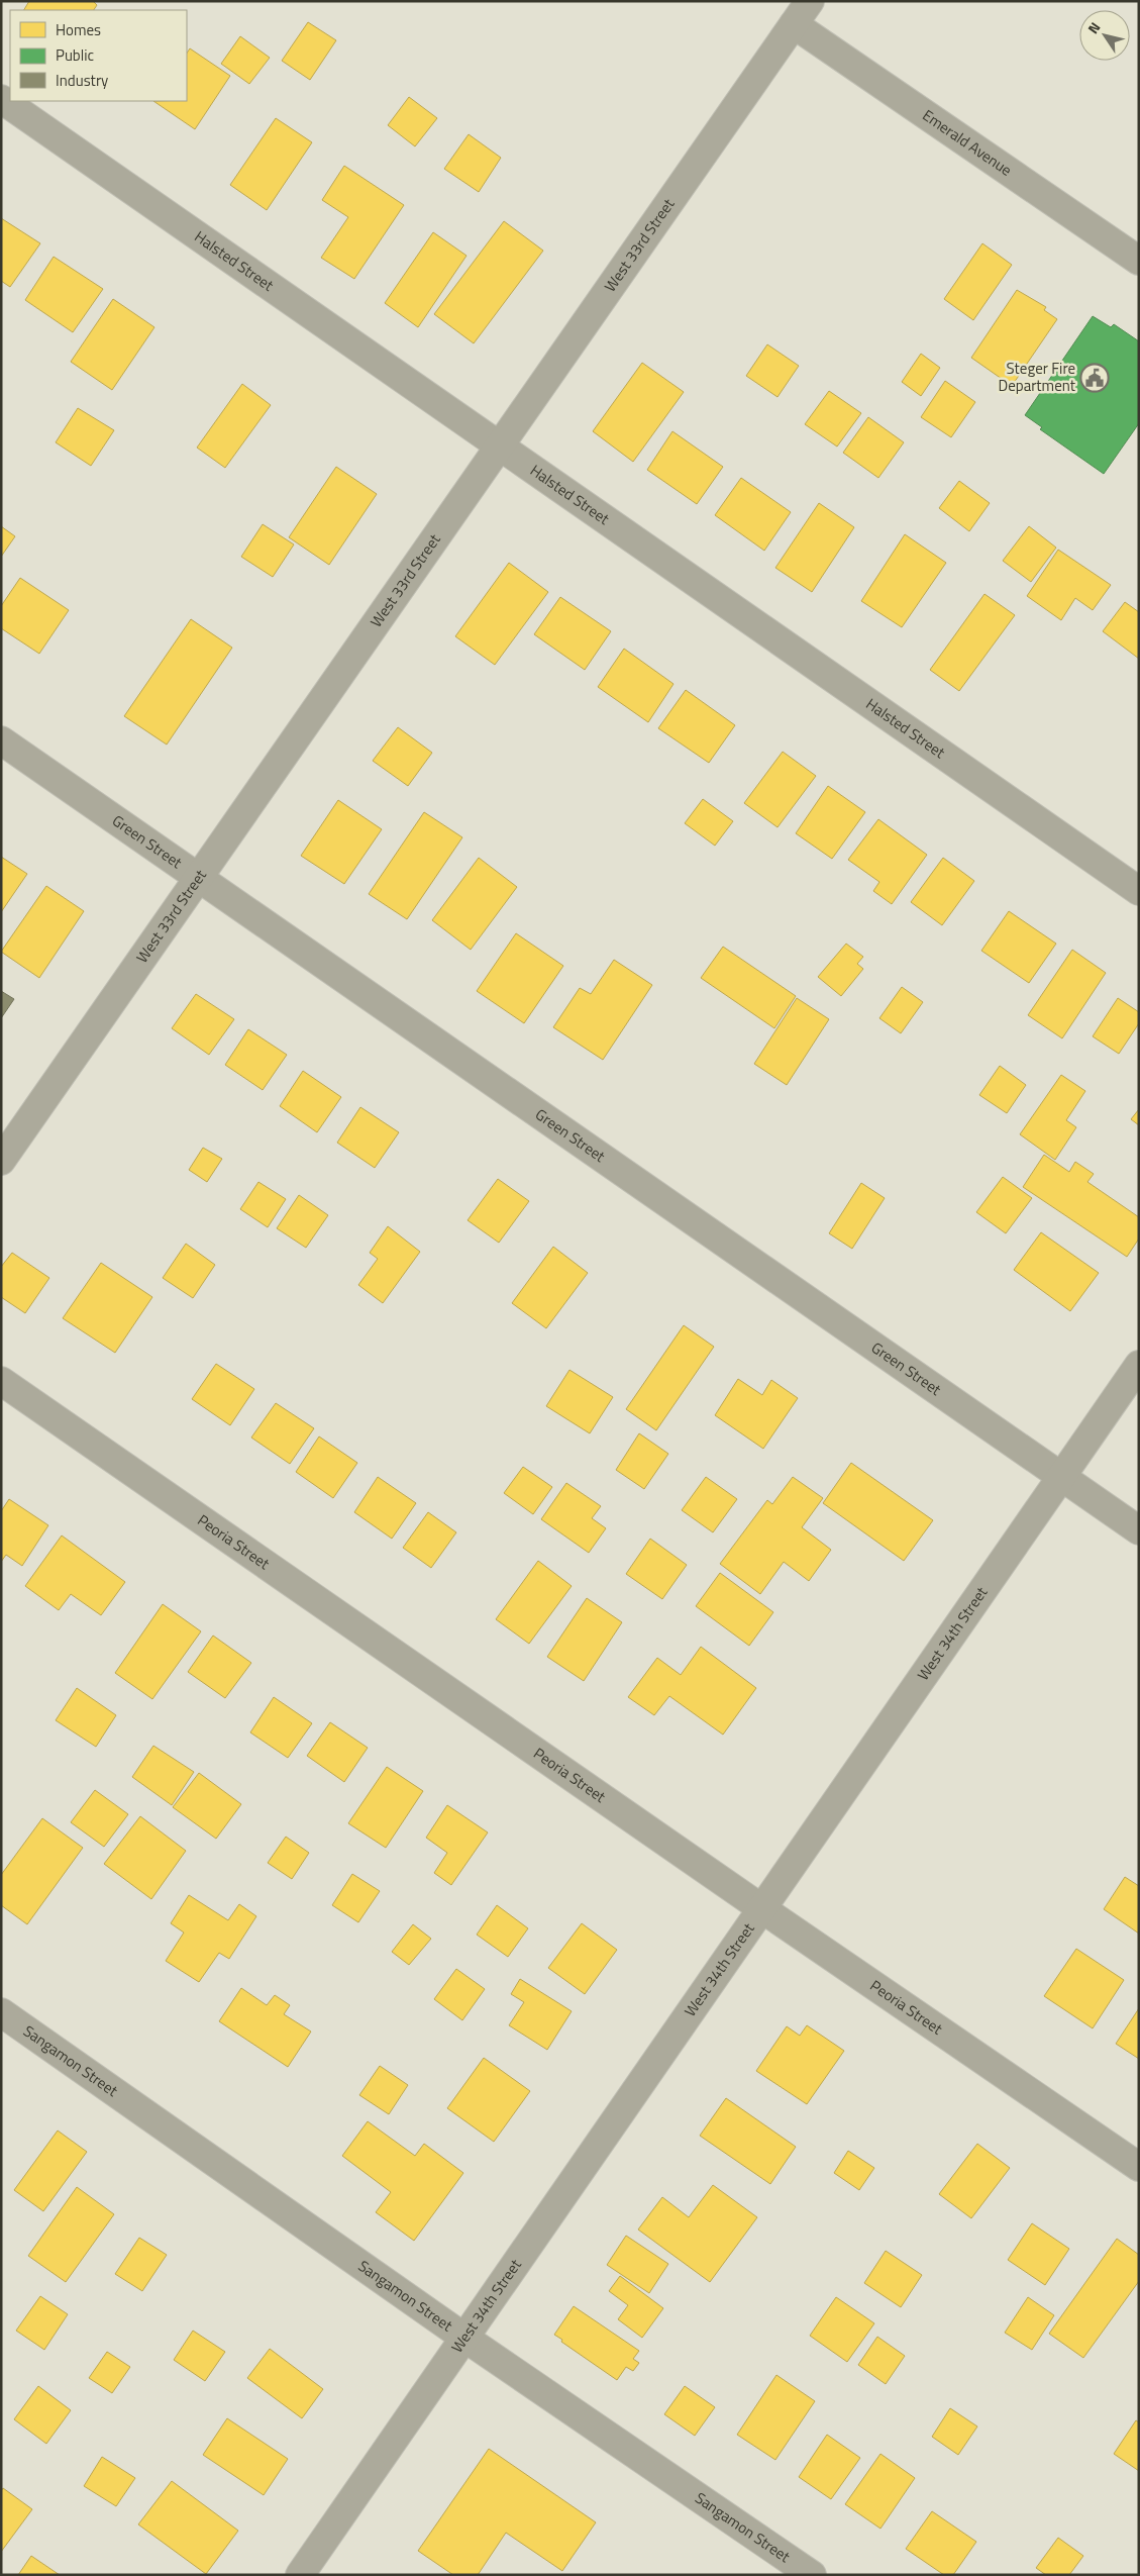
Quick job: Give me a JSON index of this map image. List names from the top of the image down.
{
  "streets": {
    "street": [
      "Emerald Avenue",
      "West 33rd Street",
      "Halsted Street",
      "Green Street",
      "Peoria Street",
      "West 34th Street",
      "Sangamon Street"
    ]
  },
  "crossings": [
    ["Emerald Avenue", "West 33rd Street"],
    ["West 33rd Street", "Halsted Street"],
    ["West 33rd Street", "Green Street"],
    ["Green Street", "West 34th Street"],
    ["Peoria Street", "West 34th Street"],
    ["West 34th Street", "Sangamon Street"]
  ],
  "places": {
    "public building": ["Steger Fire Department"]
  },
  "legend": ["Homes", "Public", "Industry"],
  "north": "top left"
}
